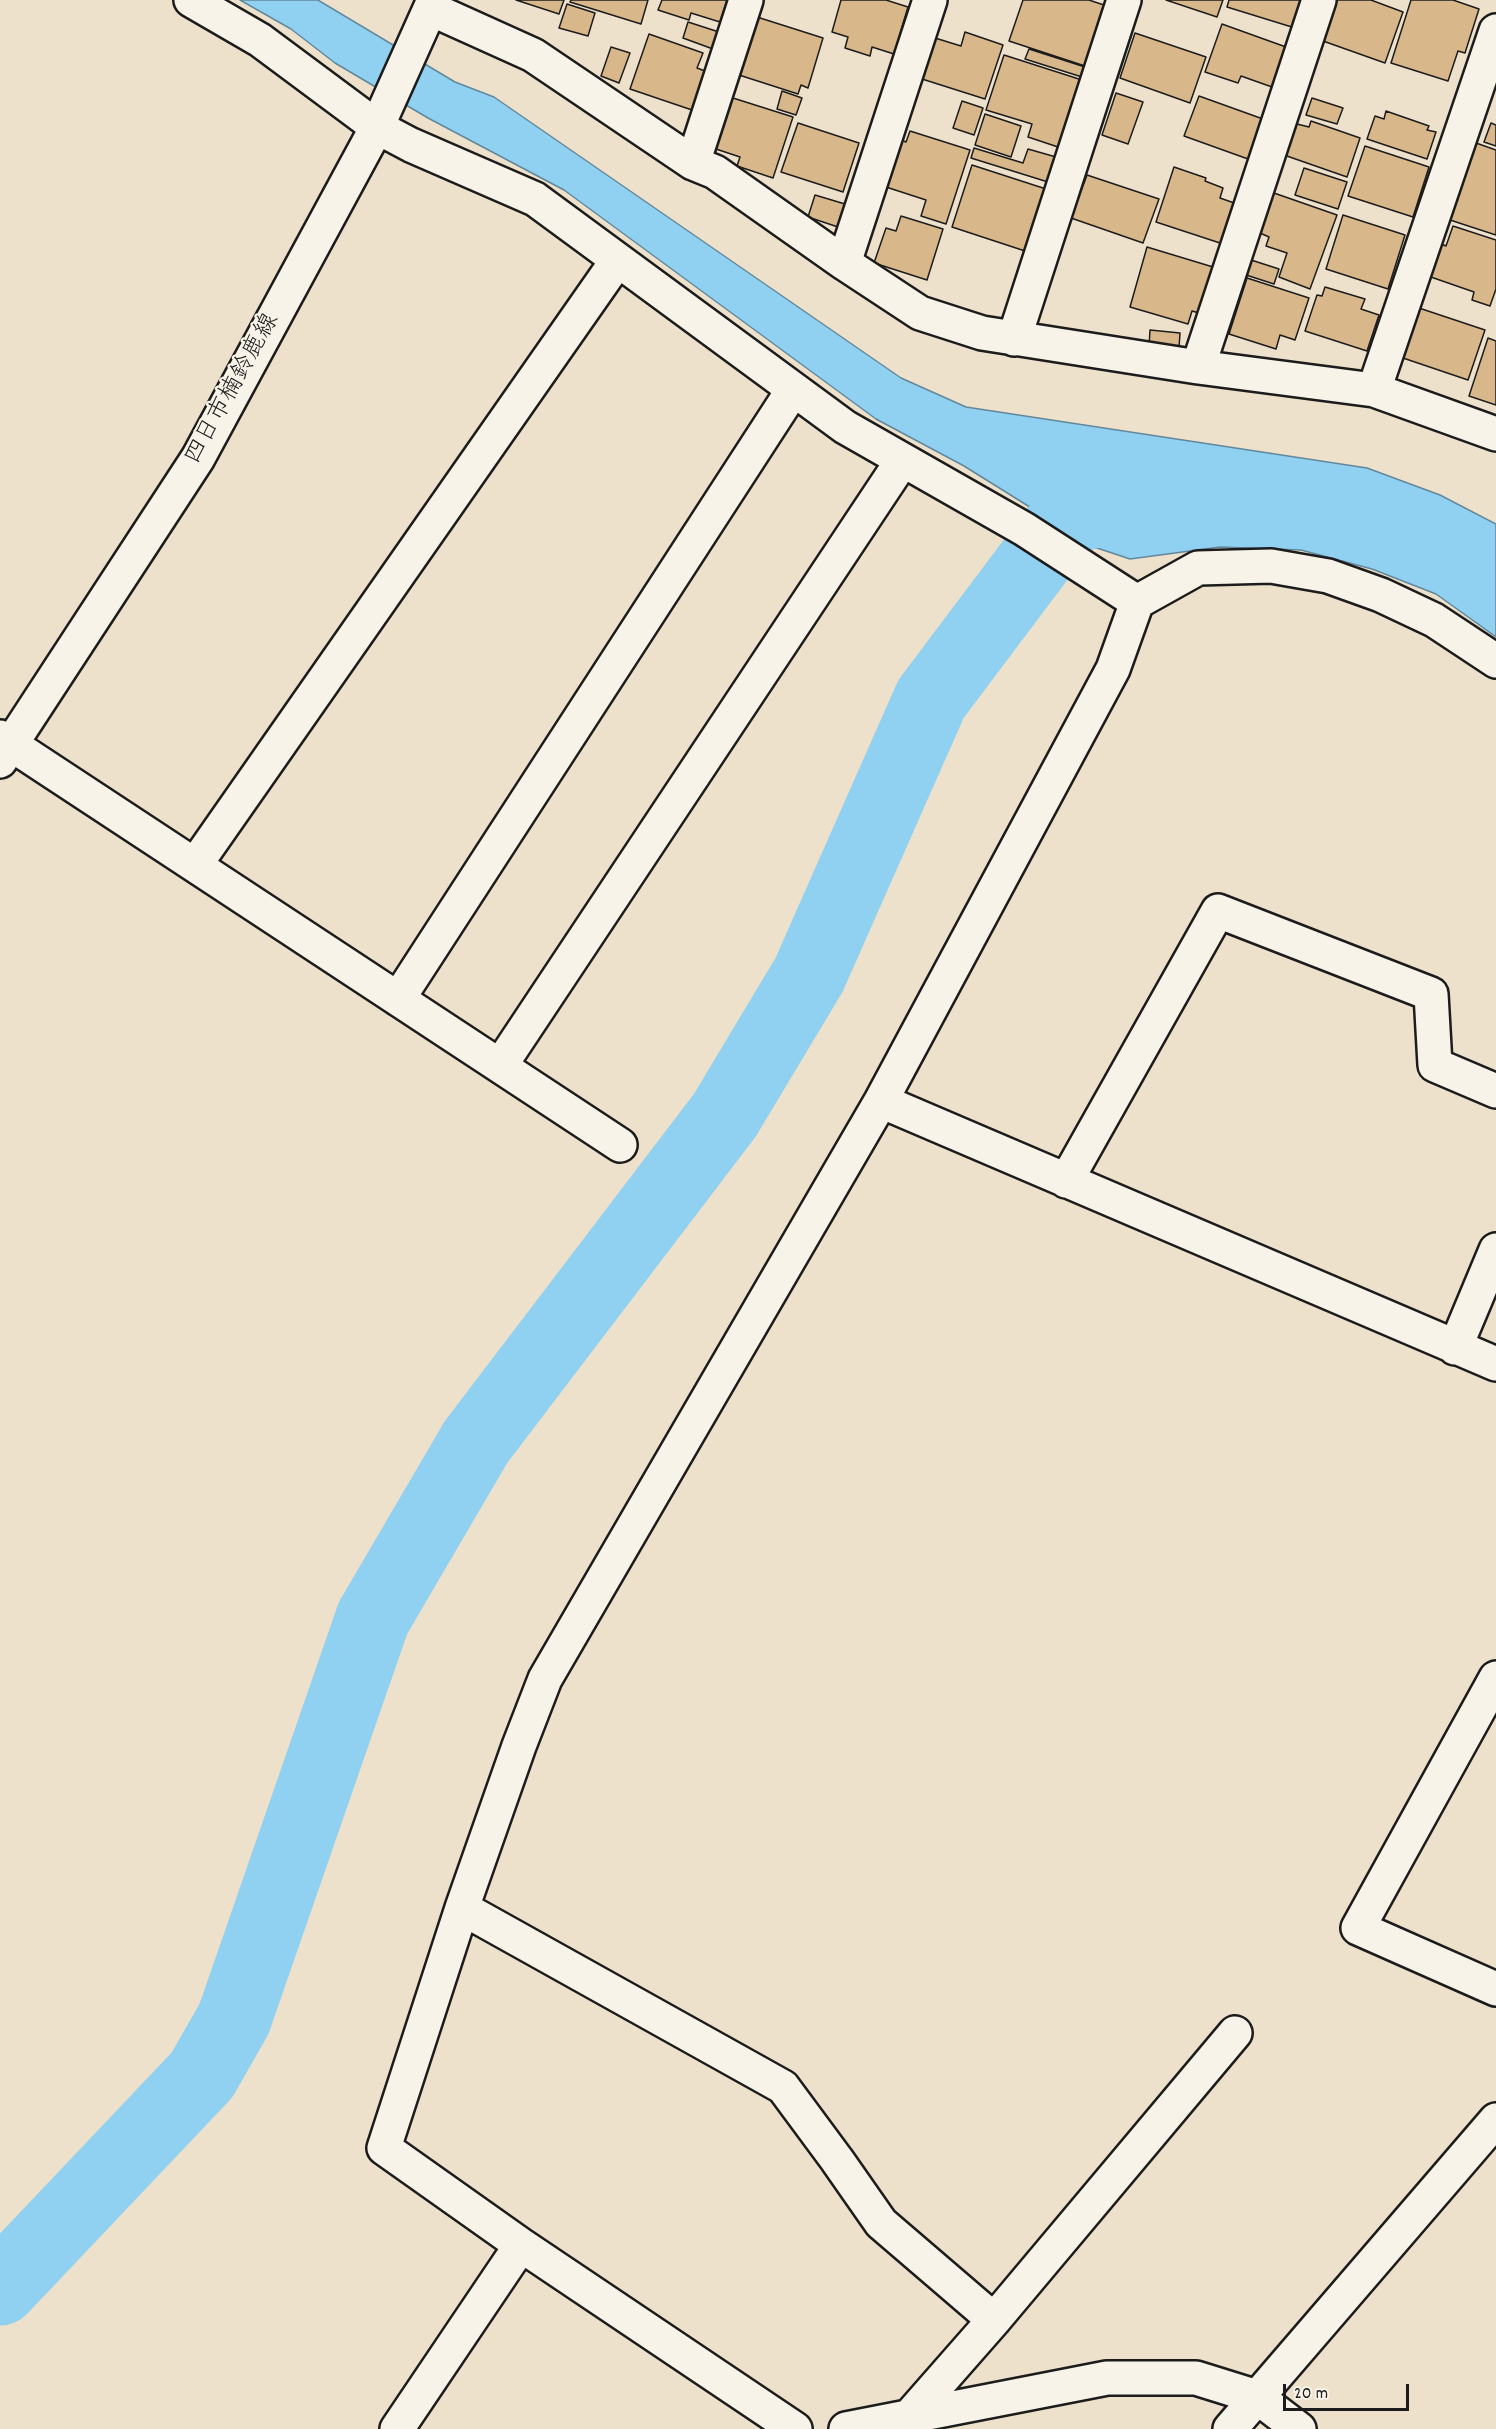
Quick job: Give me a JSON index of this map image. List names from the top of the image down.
{
  "streets": {
    "street": ["四日市楠鈴鹿線"]
  },
  "scale_bar": "20 m"
}
